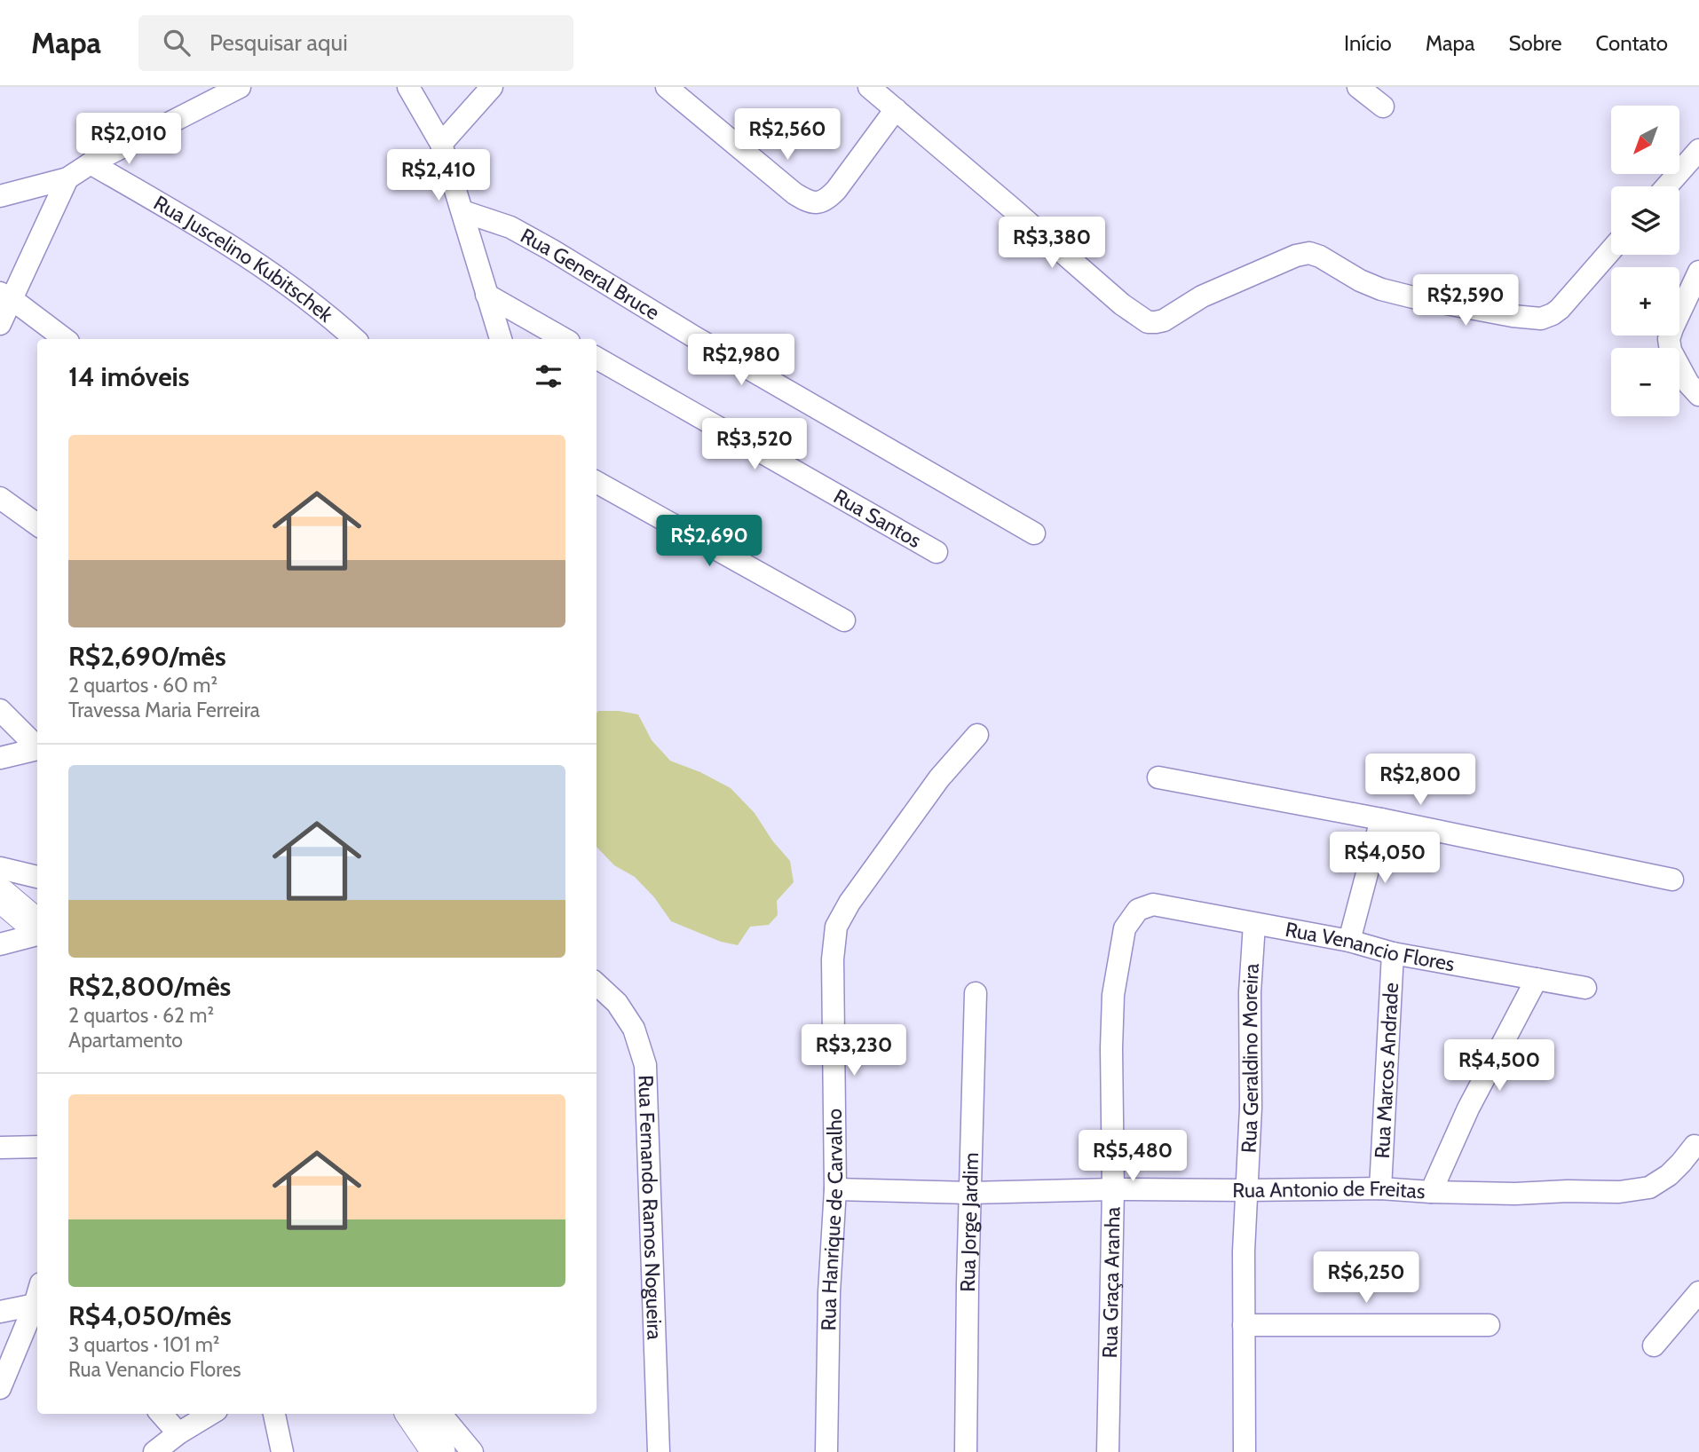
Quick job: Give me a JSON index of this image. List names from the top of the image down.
{
  "streets": {
    "street": [
      "Rua Juscelino Kubitschek",
      "Rua General Bruce",
      "Rua Santos",
      "Rua Venancio Flores",
      "Rua Geraldino Moreira",
      "Rua Marcos Andrade",
      "Rua Antonio de Freitas",
      "Rua Fernando Ramos Nogueira",
      "Rua Hanrique de Carvalho",
      "Rua Jorge Jardim",
      "Rua Graça Aranha"
    ]
  },
  "crossings": [
    ["Rua Venancio Flores", "Rua Geraldino Moreira"],
    ["Rua Venancio Flores", "Rua Marcos Andrade"],
    ["Rua Venancio Flores", "Rua Graça Aranha"],
    ["Rua Geraldino Moreira", "Rua Antonio de Freitas"],
    ["Rua Marcos Andrade", "Rua Antonio de Freitas"],
    ["Rua Antonio de Freitas", "Rua Hanrique de Carvalho"],
    ["Rua Antonio de Freitas", "Rua Jorge Jardim"],
    ["Rua Antonio de Freitas", "Rua Graça Aranha"]
  ],
  "north": "bottom left",
  "page": {
    "header": "Mapa",
    "search": "Pesquisar aqui",
    "nav": [
      "Início",
      "Mapa",
      "Sobre",
      "Contato"
    ],
    "map_buttons": ["+", "−"],
    "price": [
      "R$2,560",
      "R$2,010",
      "R$2,410",
      "R$3,380",
      "R$2,590",
      "R$2,980",
      "R$3,520",
      "R$2,690",
      "R$2,800",
      "R$4,050",
      "R$3,230",
      "R$4,500",
      "R$5,480",
      "R$6,250"
    ],
    "heading": "14 imóveis",
    "list": [
      {
        "name": "R$2,690/mês",
        "note": "2 quartos · 60 m² · Travessa Maria Ferreira"
      },
      {
        "name": "R$2,800/mês",
        "note": "2 quartos · 62 m² · Apartamento"
      },
      {
        "name": "R$4,050/mês",
        "note": "3 quartos · 101 m² · Rua Venancio Flores"
      }
    ]
  }
}
